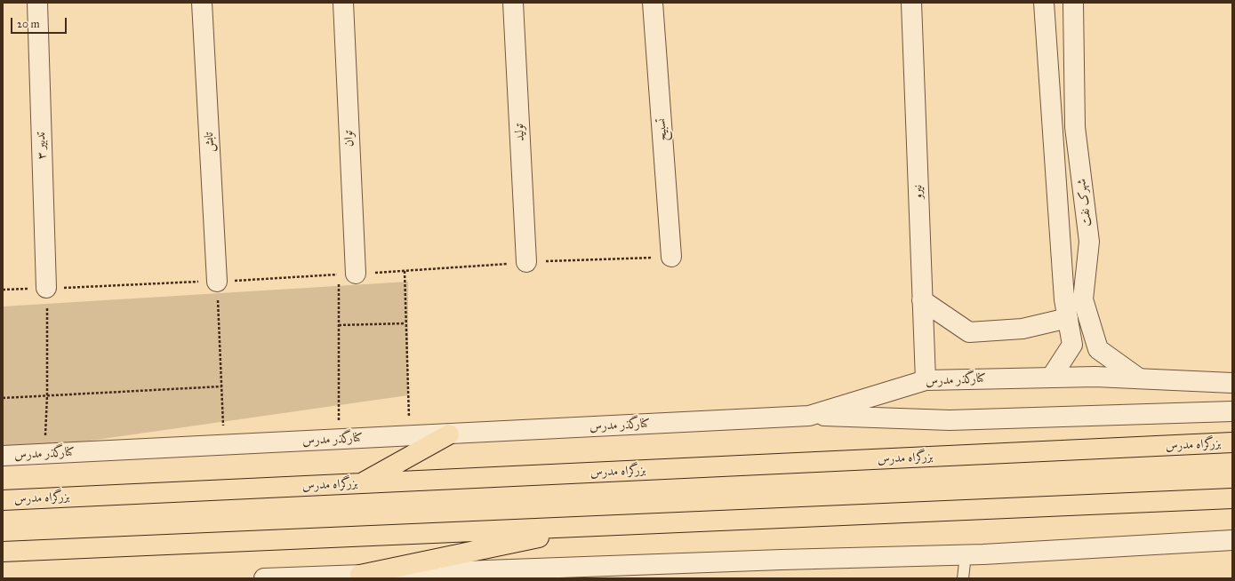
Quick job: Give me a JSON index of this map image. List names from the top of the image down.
{
  "streets": {
    "highway": ["بزرگراه مدرس"],
    "street": [
      "تسبیح",
      "تولید",
      "توان",
      "تابش",
      "تدبیر ۳",
      "نیرو",
      "شهرک نفت",
      "کنارگذر مدرس"
    ]
  },
  "crossings": [
    ["نیرو", "کنارگذر مدرس"],
    ["شهرک نفت", "کنارگذر مدرس"]
  ],
  "scale_bar": "20 m"
}
